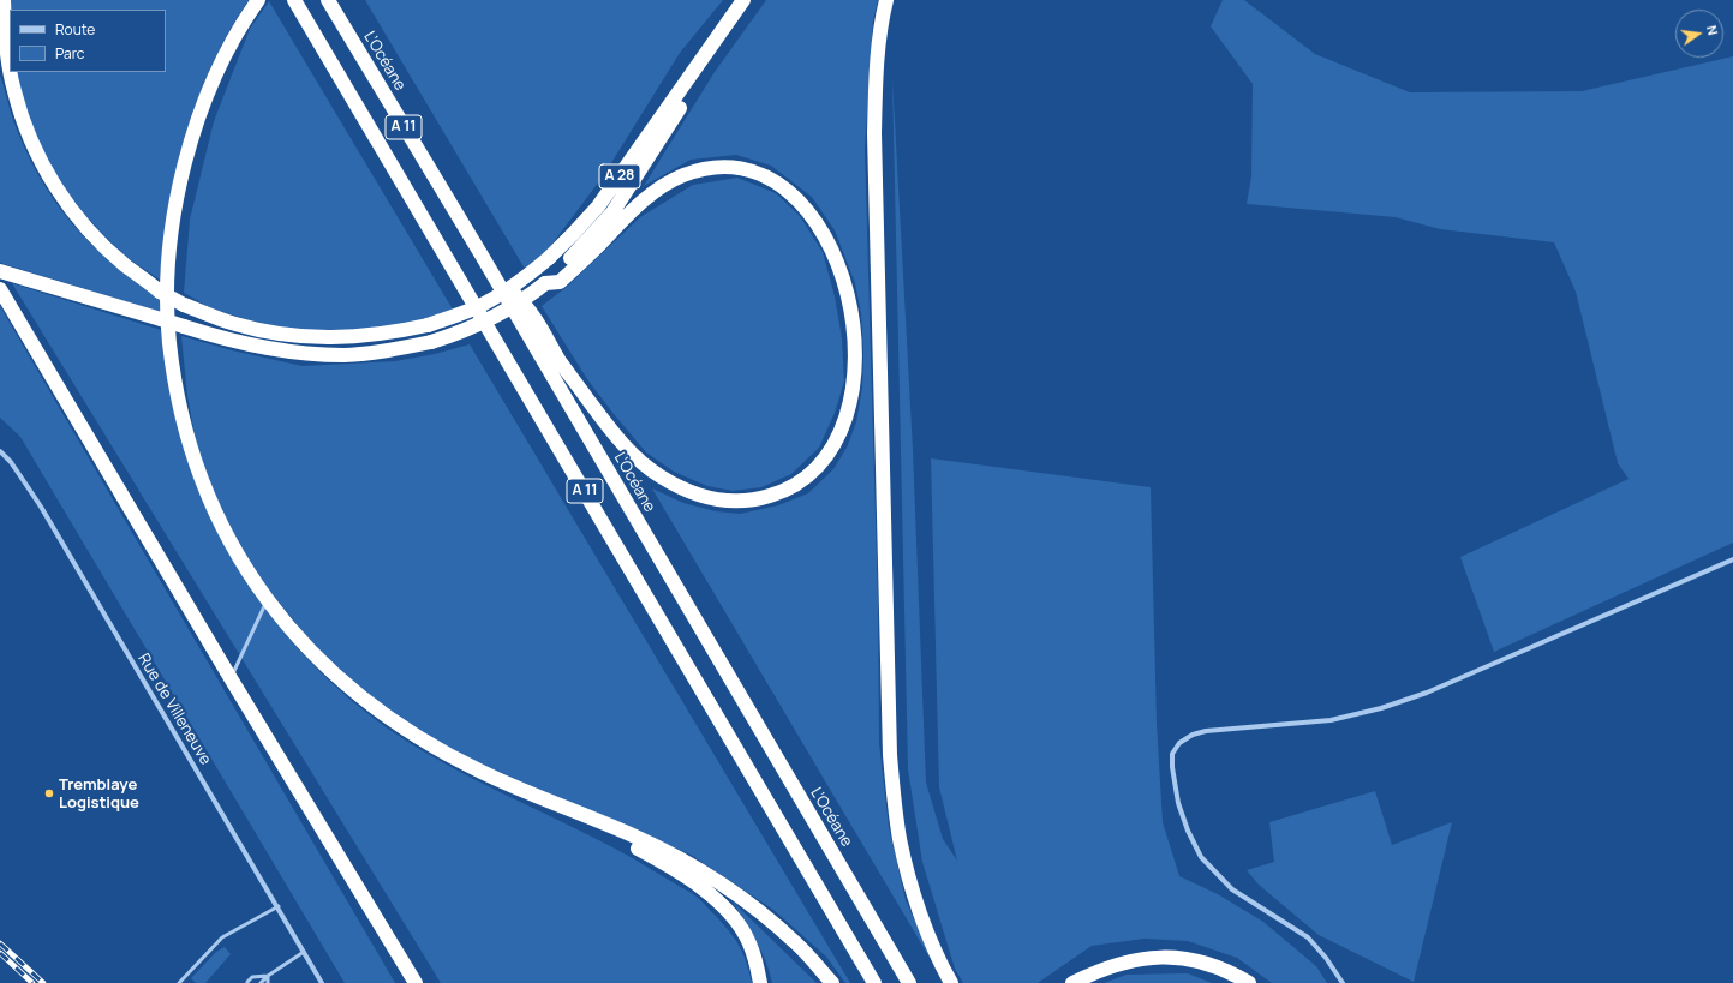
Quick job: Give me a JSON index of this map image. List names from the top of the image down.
{
  "streets": {
    "highway": ["L’Océane", "A 11", "A 28"],
    "street": ["Rue de Villeneuve"]
  },
  "places": ["Tremblaye Logistique"],
  "legend": ["Route", "Parc"],
  "north": "right"
}
